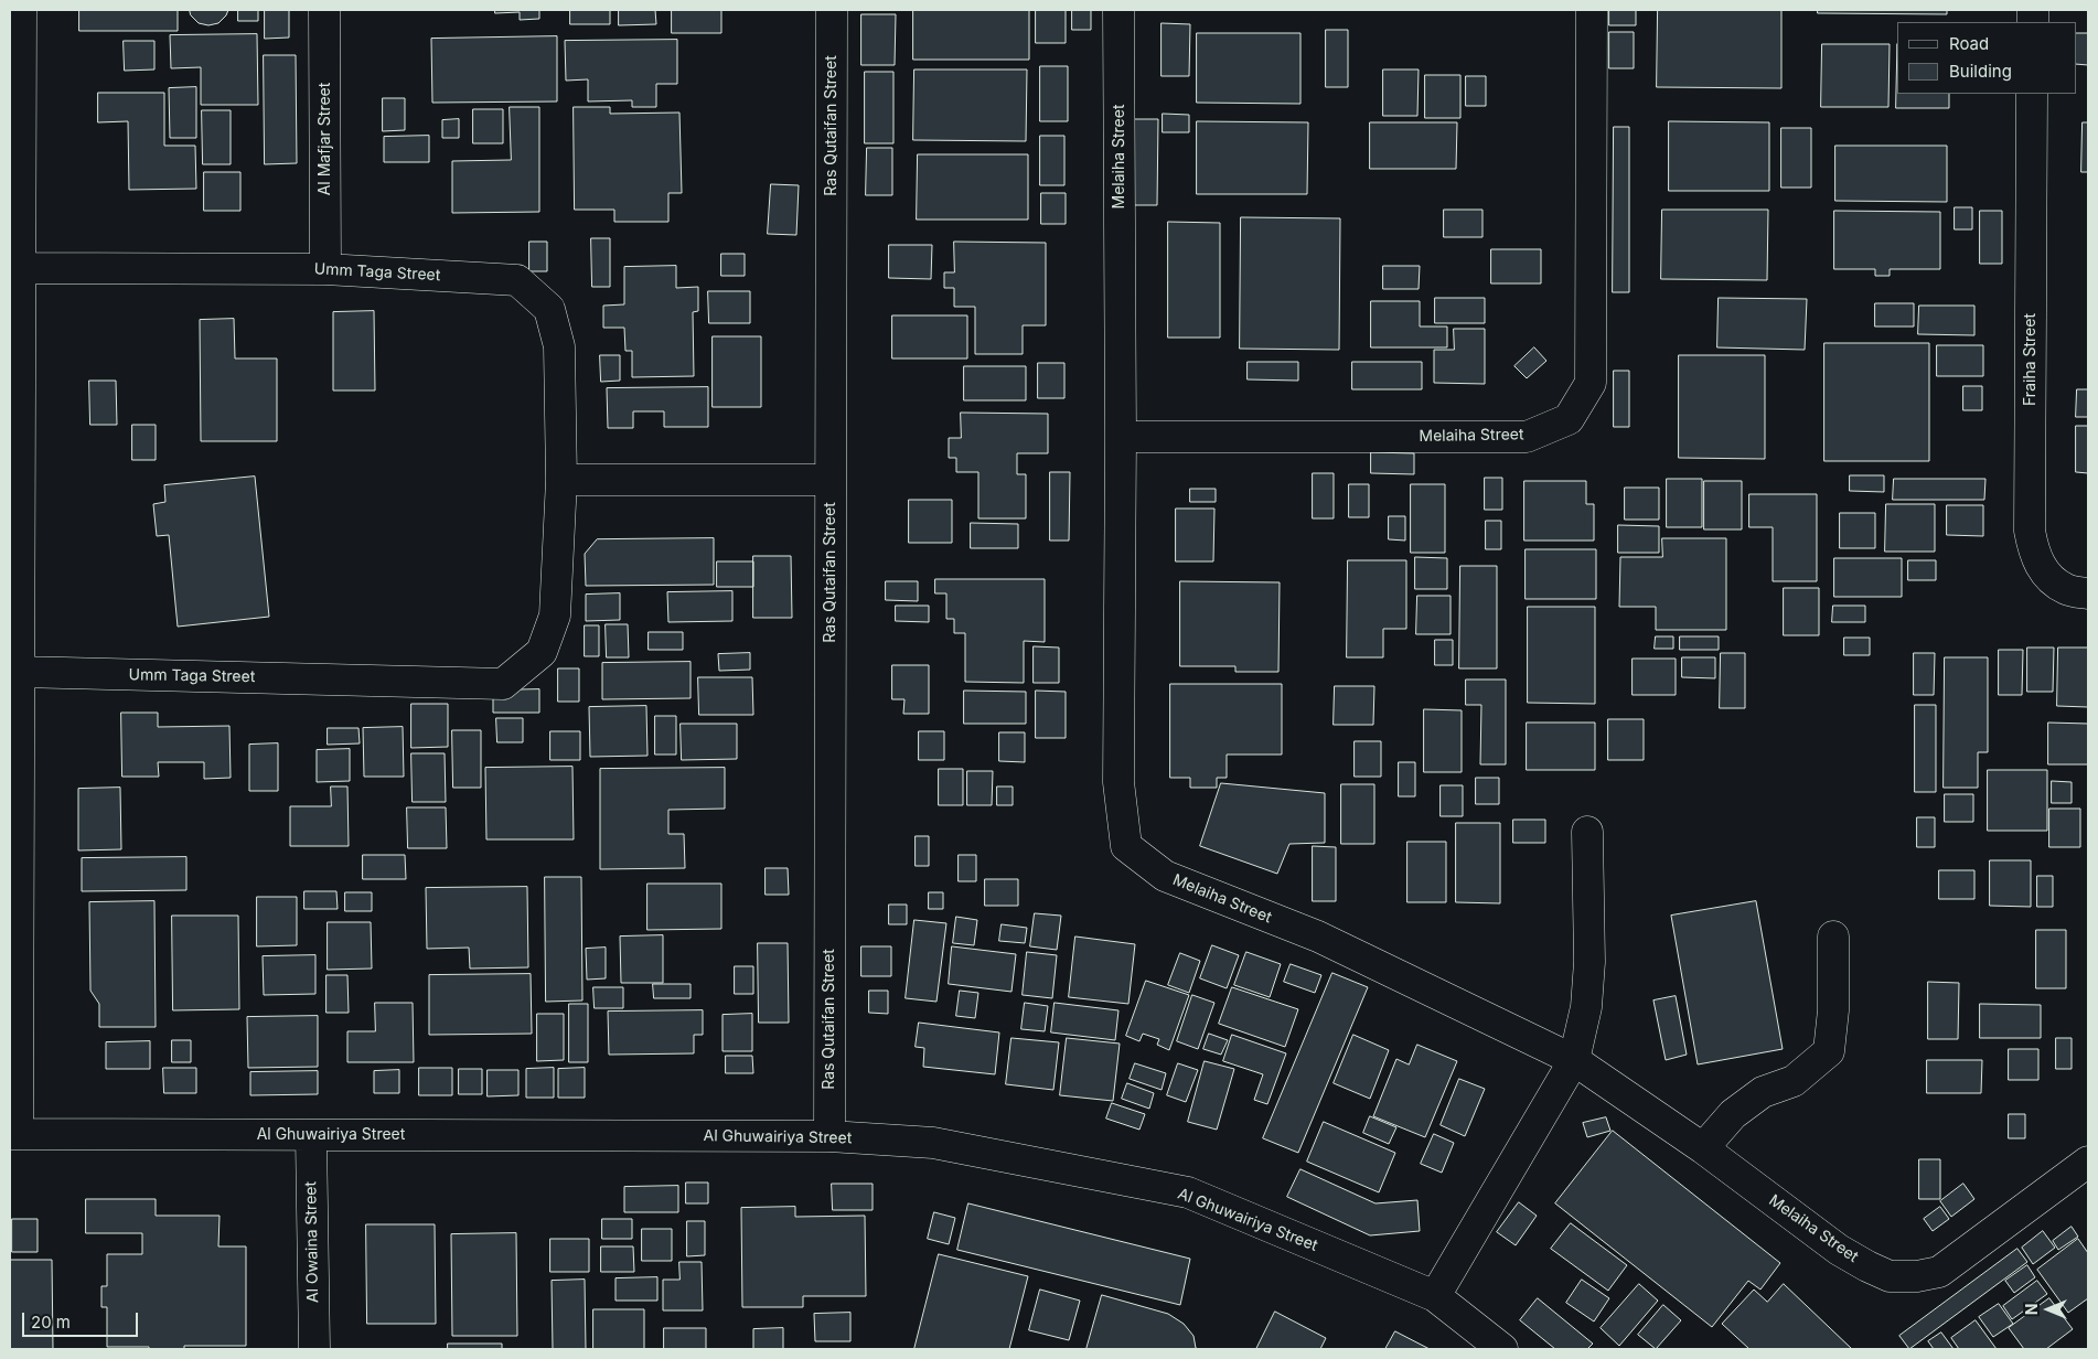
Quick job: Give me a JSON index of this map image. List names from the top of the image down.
{
  "streets": {
    "street": [
      "Ras Qutaifan Street",
      "Al Mafjar Street",
      "Melaiha Street",
      "Umm Taga Street",
      "Fraiha Street",
      "Al Ghuwairiya Street",
      "Al Owaina Street"
    ]
  },
  "crossings": [
    ["Ras Qutaifan Street", "Al Ghuwairiya Street"],
    ["Al Mafjar Street", "Umm Taga Street"],
    ["Al Ghuwairiya Street", "Al Owaina Street"]
  ],
  "legend": ["Road", "Building"],
  "scale_bar": "20 m",
  "north": "left"
}
